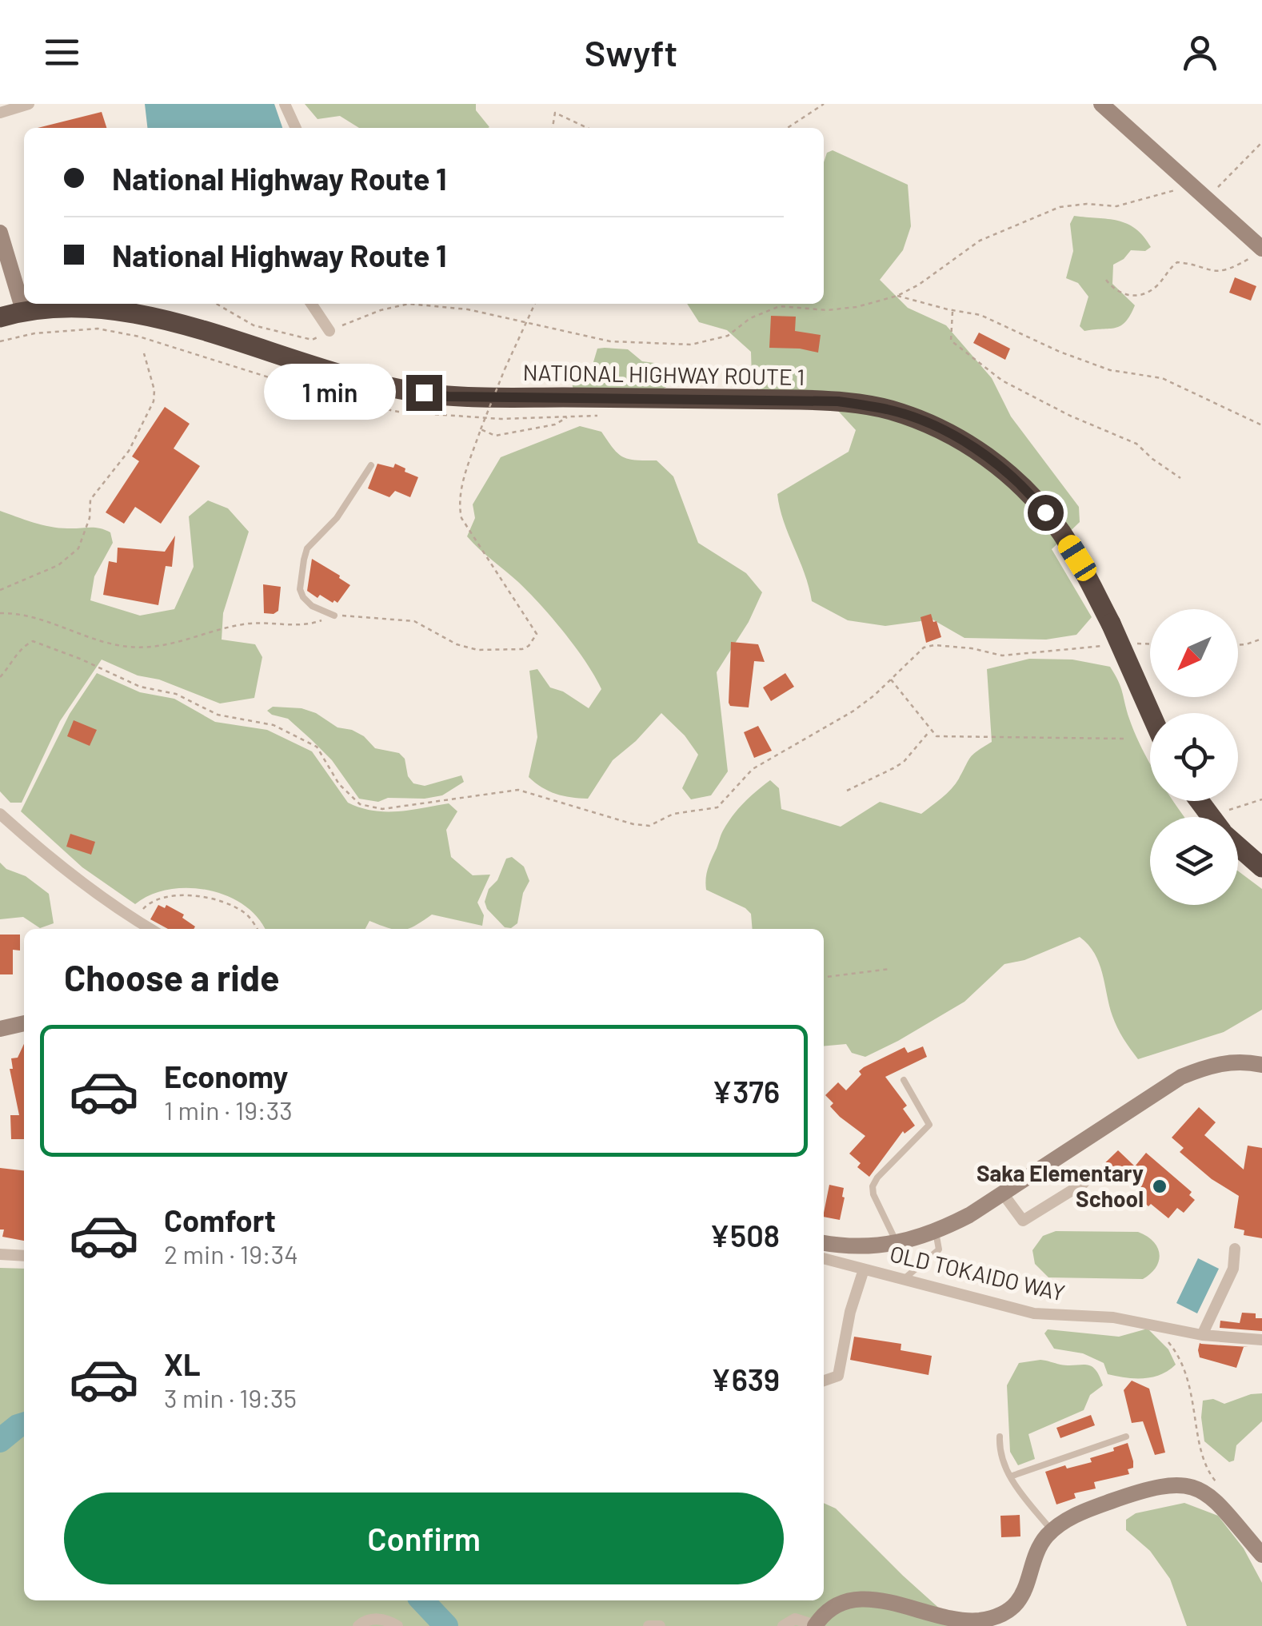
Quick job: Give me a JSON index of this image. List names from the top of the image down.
{
  "streets": {
    "highway": ["NATIONAL HIGHWAY ROUTE 1"],
    "street": ["OLD TOKAIDO WAY"]
  },
  "places": ["Saka Elementary School"],
  "north": "bottom left",
  "page": {
    "header": "Swyft",
    "banner": ["National Highway Route 1", "National Highway Route 1"],
    "bubble": "1 min",
    "heading": "Choose a ride",
    "list": [
      {
        "name": "Economy",
        "note": "1 min · 19:33",
        "value": "¥376"
      },
      {
        "name": "Comfort",
        "note": "2 min · 19:34",
        "value": "¥508"
      },
      {
        "name": "XL",
        "note": "3 min · 19:35",
        "value": "¥639"
      }
    ],
    "buttons": "Confirm"
  }
}
